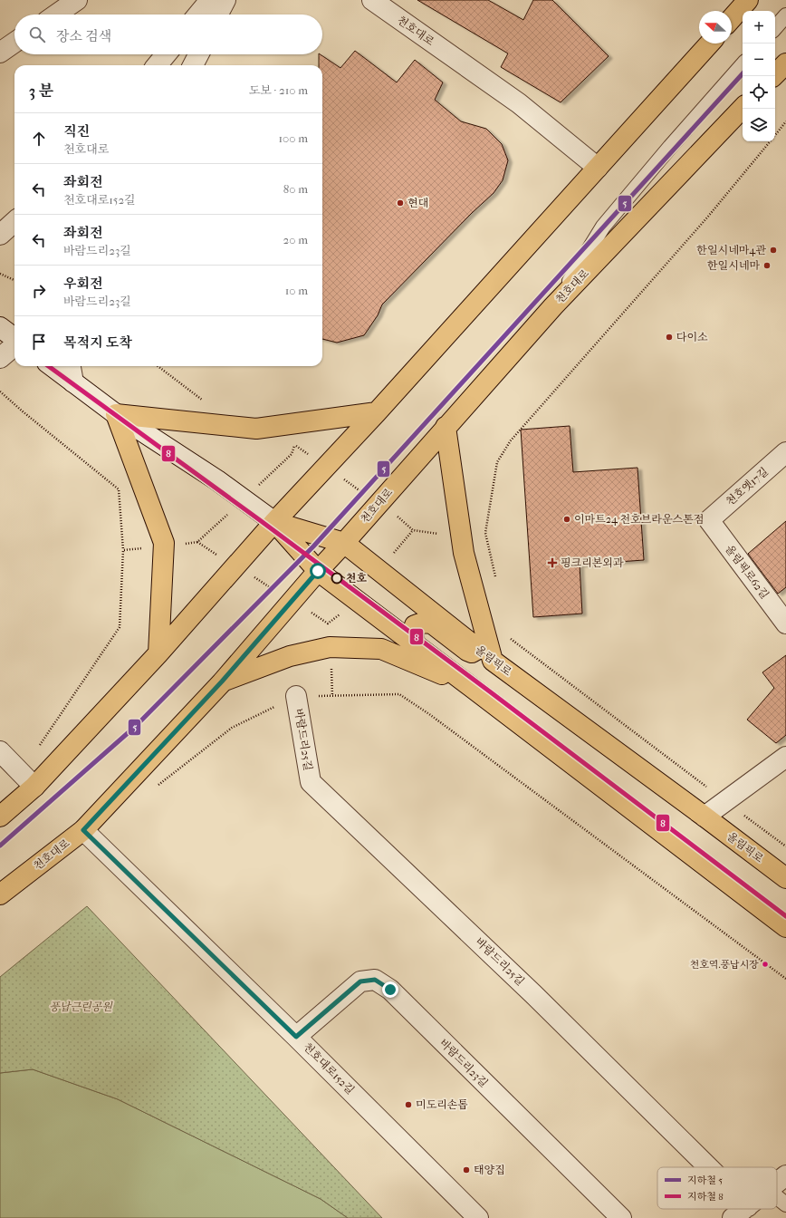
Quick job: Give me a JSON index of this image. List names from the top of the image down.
{
  "streets": {
    "main road": ["천호대로", "올림픽로"],
    "street": [
      "천호옛17길",
      "올림픽로62길",
      "바람드리25길",
      "바람드리23길",
      "천호대로152길"
    ]
  },
  "crossings": [
    ["천호대로", "올림픽로"],
    ["천호대로", "천호대로152길"],
    ["천호옛17길", "올림픽로62길"],
    ["바람드리23길", "천호대로152길"]
  ],
  "parks": ["풍납근린공원"],
  "places": {
    "other": [
      "현대",
      "한일시네마4관",
      "한일시네마",
      "다이소",
      "이마트24 천호브라운스톤점",
      "천호",
      "천호역.풍납시장",
      "미도리손톱",
      "태양집"
    ],
    "health": ["핑크리본외과"]
  },
  "lines": ["metro line 5", "metro line 8"],
  "legend": ["지하철 5", "지하철 8"],
  "north": "left",
  "page": {
    "map_buttons": ["+", "−"],
    "search": "장소 검색",
    "heading": ["3 분", "도보 · 210 m"],
    "list": [
      ["직진", "천호대로", "100 m"],
      ["좌회전", "천호대로152길", "80 m"],
      ["좌회전", "바람드리23길", "20 m"],
      ["우회전", "바람드리23길", "10 m"],
      "목적지 도착"
    ]
  }
}
